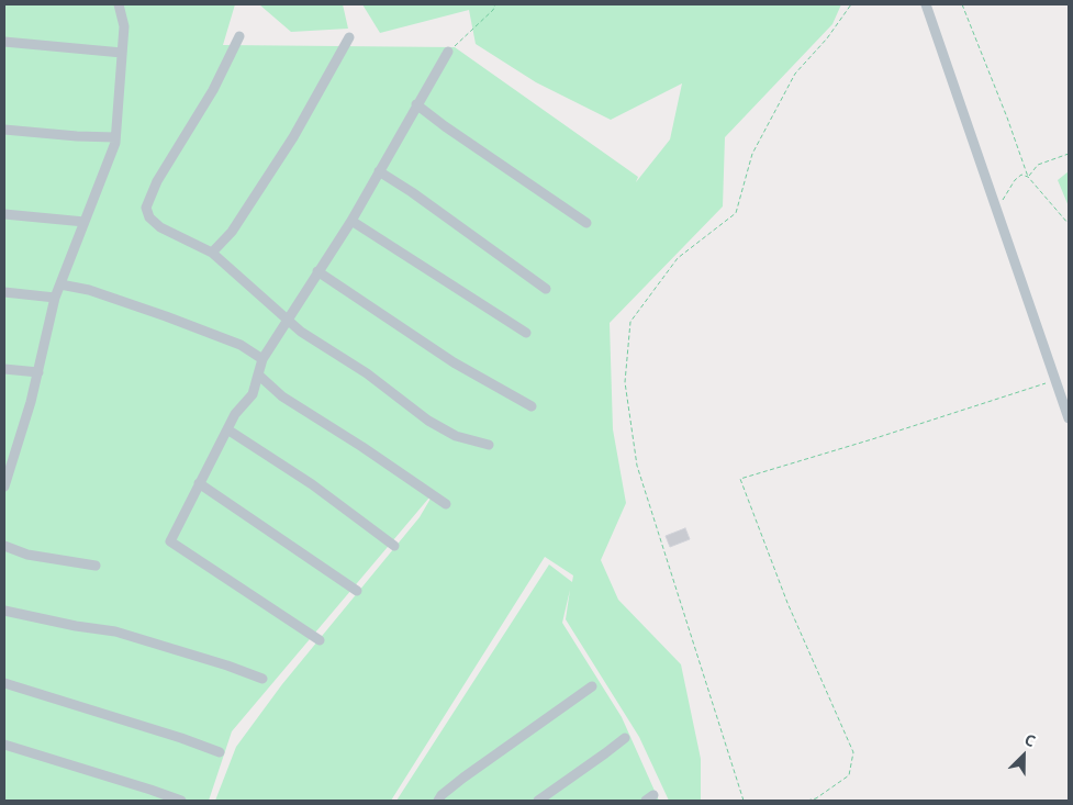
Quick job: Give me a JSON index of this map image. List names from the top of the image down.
{
  "north": "top right"
}
